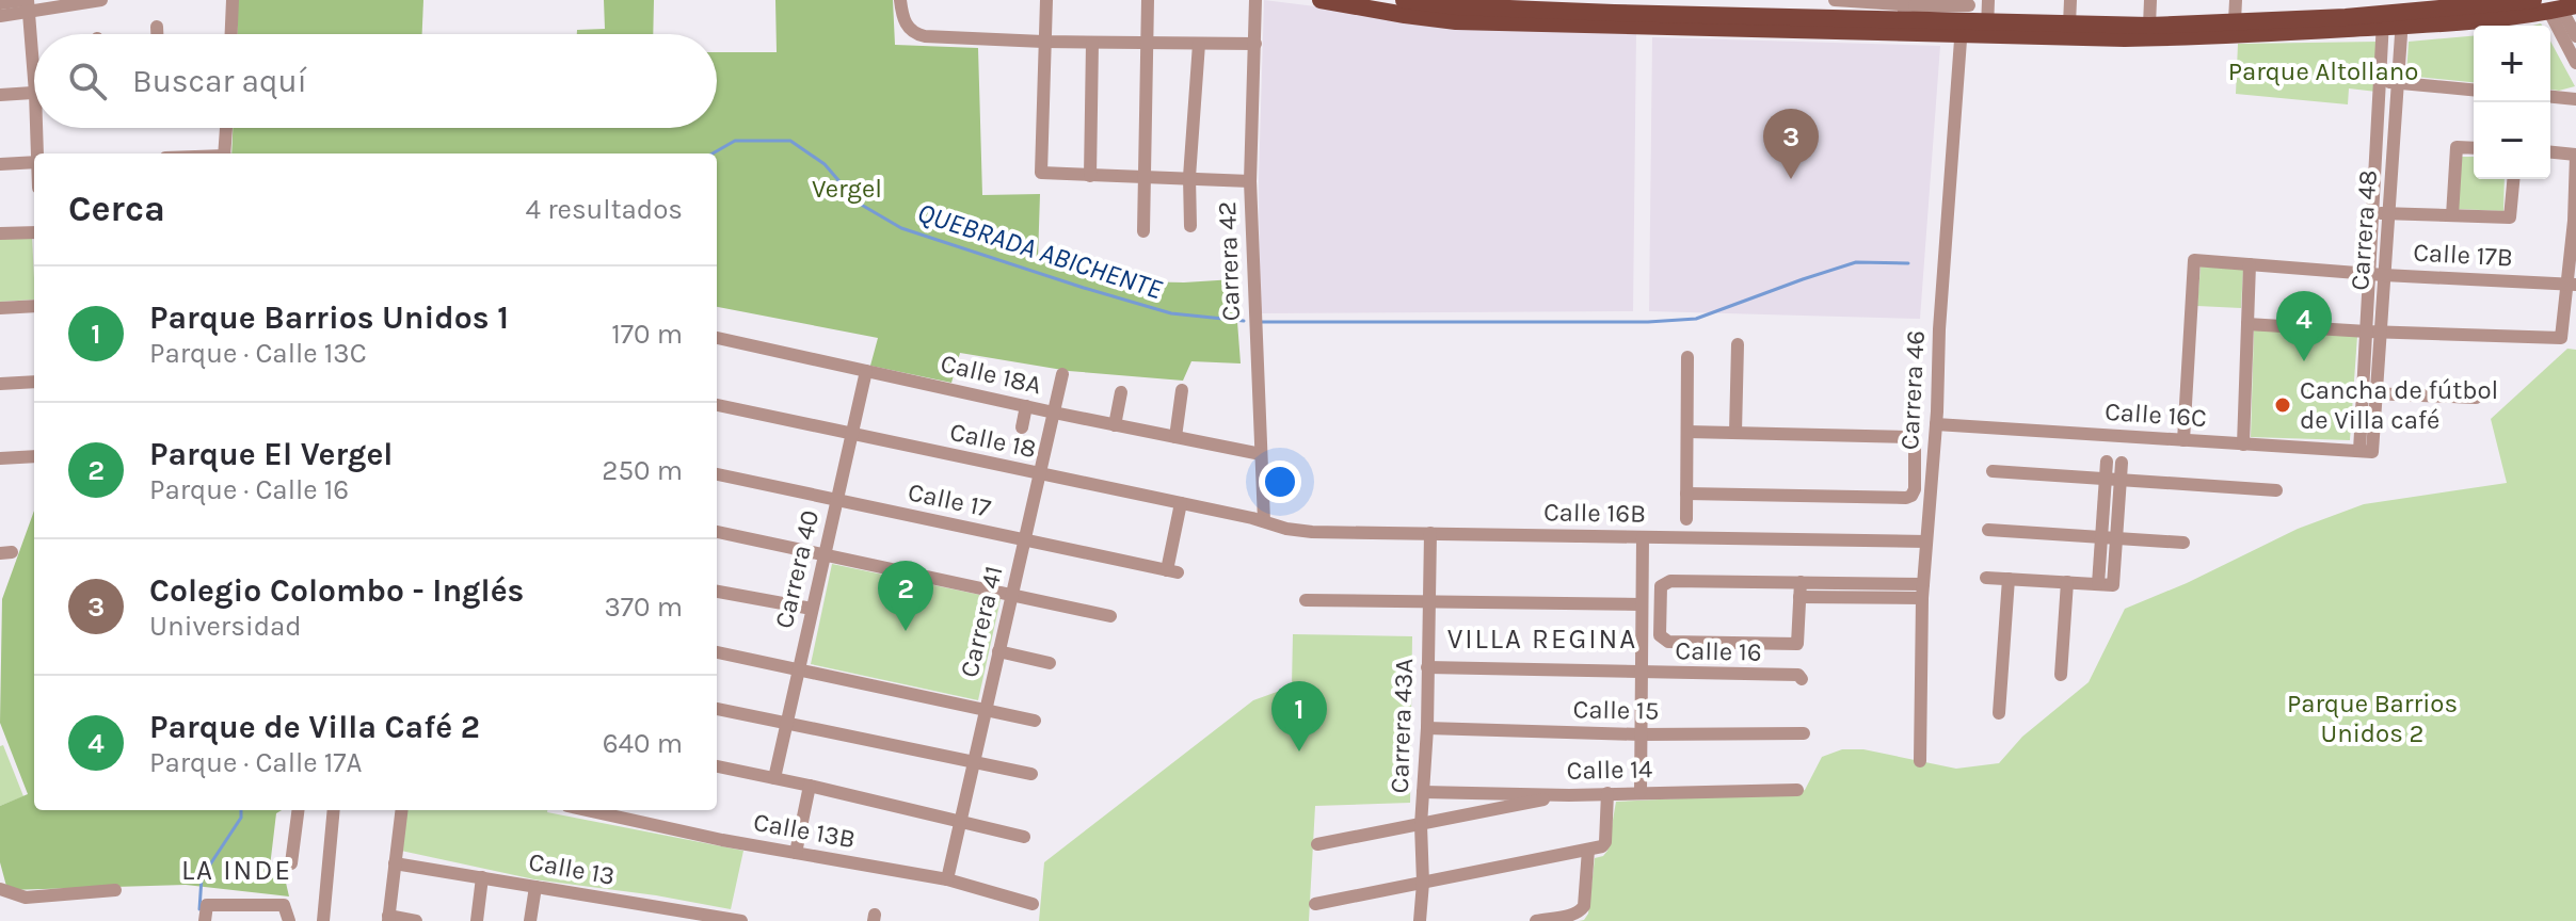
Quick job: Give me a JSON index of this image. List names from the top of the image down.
{
  "streets": {
    "street": [
      "Carrera 48",
      "Calle 17B",
      "Carrera 42",
      "Calle 18A",
      "Carrera 46",
      "Calle 16C",
      "Calle 18",
      "Calle 17",
      "Calle 16B",
      "Carrera 40",
      "Carrera 41",
      "Calle 16",
      "Calle 15",
      "Carrera 43A",
      "Calle 14",
      "Calle 13B",
      "Calle 13"
    ]
  },
  "crossings": [
    ["Carrera 48", "Calle 17B"],
    ["Carrera 48", "Calle 16C"],
    ["Calle 17B", "Calle 16C"],
    ["Carrera 42", "Calle 18A"],
    ["Carrera 42", "Calle 18"],
    ["Carrera 42", "Calle 16B"],
    ["Calle 18A", "Carrera 40"],
    ["Calle 18A", "Carrera 41"],
    ["Carrera 46", "Calle 16C"],
    ["Carrera 46", "Calle 16B"],
    ["Calle 18", "Calle 17"],
    ["Calle 18", "Calle 16B"],
    ["Calle 18", "Carrera 40"],
    ["Calle 18", "Carrera 41"],
    ["Calle 17", "Carrera 40"],
    ["Calle 17", "Carrera 41"],
    ["Calle 16B", "Carrera 43A"],
    ["Carrera 41", "Calle 13B"],
    ["Calle 16", "Carrera 43A"],
    ["Calle 15", "Carrera 43A"],
    ["Carrera 43A", "Calle 14"]
  ],
  "districts": ["VILLA REGINA", "LA INDE"],
  "water": ["QUEBRADA ABICHENTE"],
  "parks": ["Parque Altollano", "Vergel", "Parque Barrios Unidos 2"],
  "places": ["Cancha de fútbol de Villa café"],
  "page": {
    "map_buttons": ["+", "−"],
    "search": "Buscar aquí",
    "pins": [
      "3",
      "4",
      "2",
      "1"
    ],
    "heading": ["Cerca", "4 resultados"],
    "list": [
      {
        "mark": "1",
        "name": "Parque Barrios Unidos 1",
        "note": "Parque · Calle 13C",
        "value": "170 m"
      },
      {
        "mark": "2",
        "name": "Parque El Vergel",
        "note": "Parque · Calle 16",
        "value": "250 m"
      },
      {
        "mark": "3",
        "name": "Colegio Colombo - Inglés",
        "note": "Universidad",
        "value": "370 m"
      },
      {
        "mark": "4",
        "name": "Parque de Villa Café 2",
        "note": "Parque · Calle 17A",
        "value": "640 m"
      }
    ]
  }
}
